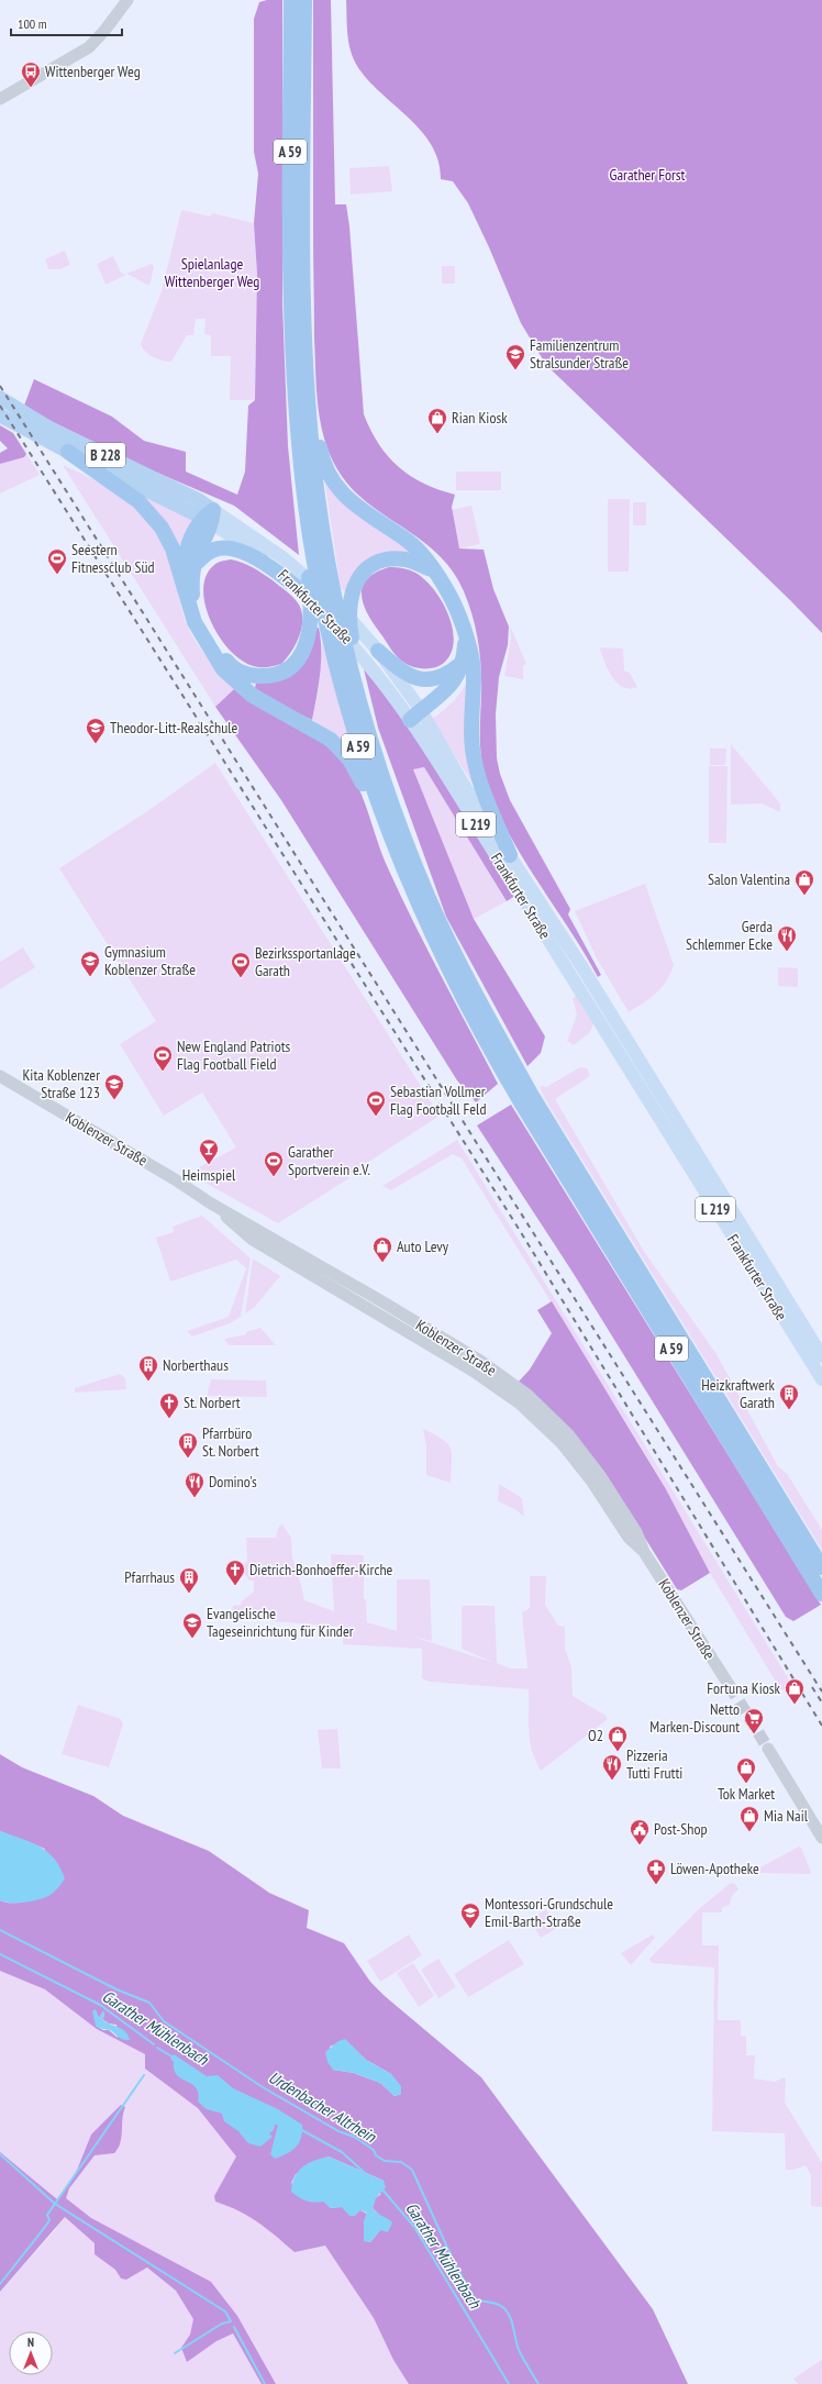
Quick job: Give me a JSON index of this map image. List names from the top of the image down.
{
  "streets": {
    "highway": ["A 59", "B 228", "Frankfurter Straße"],
    "main road": ["L 219", "Koblenzer Straße"]
  },
  "water": ["Garather Mühlenbach", "Urdenbacher Altrhein"],
  "parks": ["Garather Forst", "Spielanlage Wittenberger Weg"],
  "places": {
    "bus stop": ["Wittenberger Weg"],
    "school or university": [
      "Familienzentrum Stralsunder Straße",
      "Theodor-Litt-Realschule",
      "Gymnasium Koblenzer Straße",
      "Kita Koblenzer Straße 123",
      "Evangelische Tageseinrichtung für Kinder",
      "Montessori-Grundschule Emil-Barth-Straße"
    ],
    "shop": [
      "Rian Kiosk",
      "Salon Valentina",
      "Auto Levy",
      "Fortuna Kiosk",
      "O2",
      "Tok Market",
      "Mia Nail"
    ],
    "sports": [
      "Seestern Fitnessclub Süd",
      "Bezirkssportanlage Garath",
      "New England Patriots Flag Football Field",
      "Sebastian Vollmer Flag Football Feld",
      "Garather Sportverein e.V."
    ],
    "restaurant": ["Gerda Schlemmer Ecke", "Domino's", "Pizzeria Tutti Frutti"],
    "bar": ["Heimspiel"],
    "building": [
      "Norberthaus",
      "Heizkraftwerk Garath",
      "Pfarrbüro St. Norbert",
      "Pfarrhaus"
    ],
    "church": ["St. Norbert", "Dietrich-Bonhoeffer-Kirche"],
    "supermarket": ["Netto Marken-Discount"],
    "public building": ["Post-Shop"],
    "pharmacy": ["Löwen-Apotheke"]
  },
  "scale_bar": "100 m",
  "north": "top"
}
